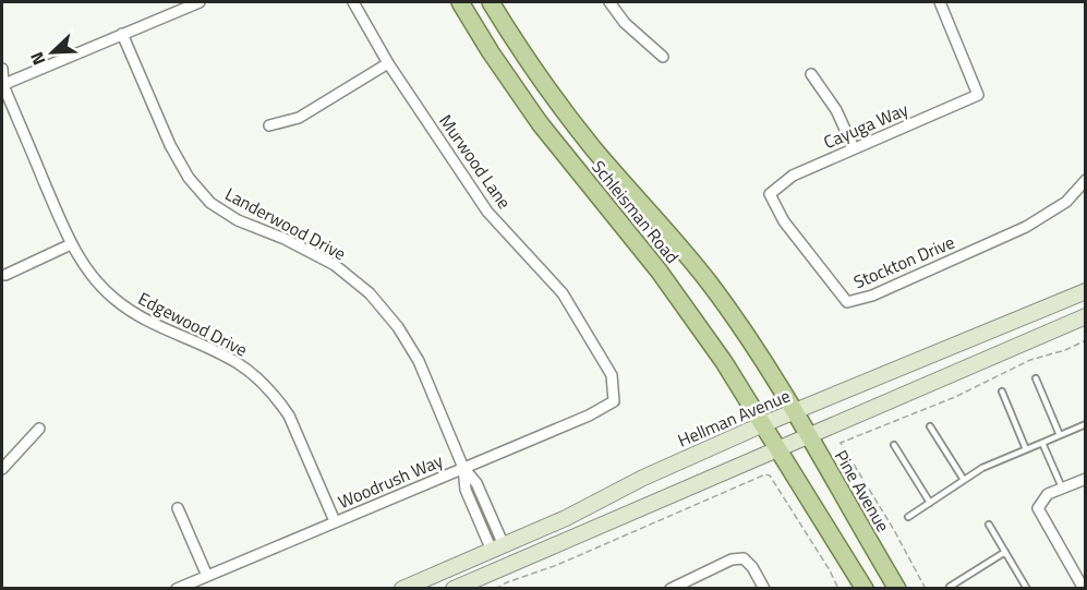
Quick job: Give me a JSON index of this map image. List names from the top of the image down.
{
  "streets": {
    "main road": ["Schleisman Road", "Hellman Avenue", "Pine Avenue"],
    "street": [
      "Cayuga Way",
      "Murwood Lane",
      "Landerwood Drive",
      "Stockton Drive",
      "Edgewood Drive",
      "Woodrush Way"
    ]
  },
  "crossings": [
    ["Cayuga Way", "Stockton Drive"],
    ["Murwood Lane", "Woodrush Way"],
    ["Schleisman Road", "Hellman Avenue"],
    ["Schleisman Road", "Pine Avenue"],
    ["Landerwood Drive", "Hellman Avenue"],
    ["Landerwood Drive", "Woodrush Way"],
    ["Edgewood Drive", "Woodrush Way"],
    ["Hellman Avenue", "Pine Avenue"]
  ],
  "north": "bottom left"
}
